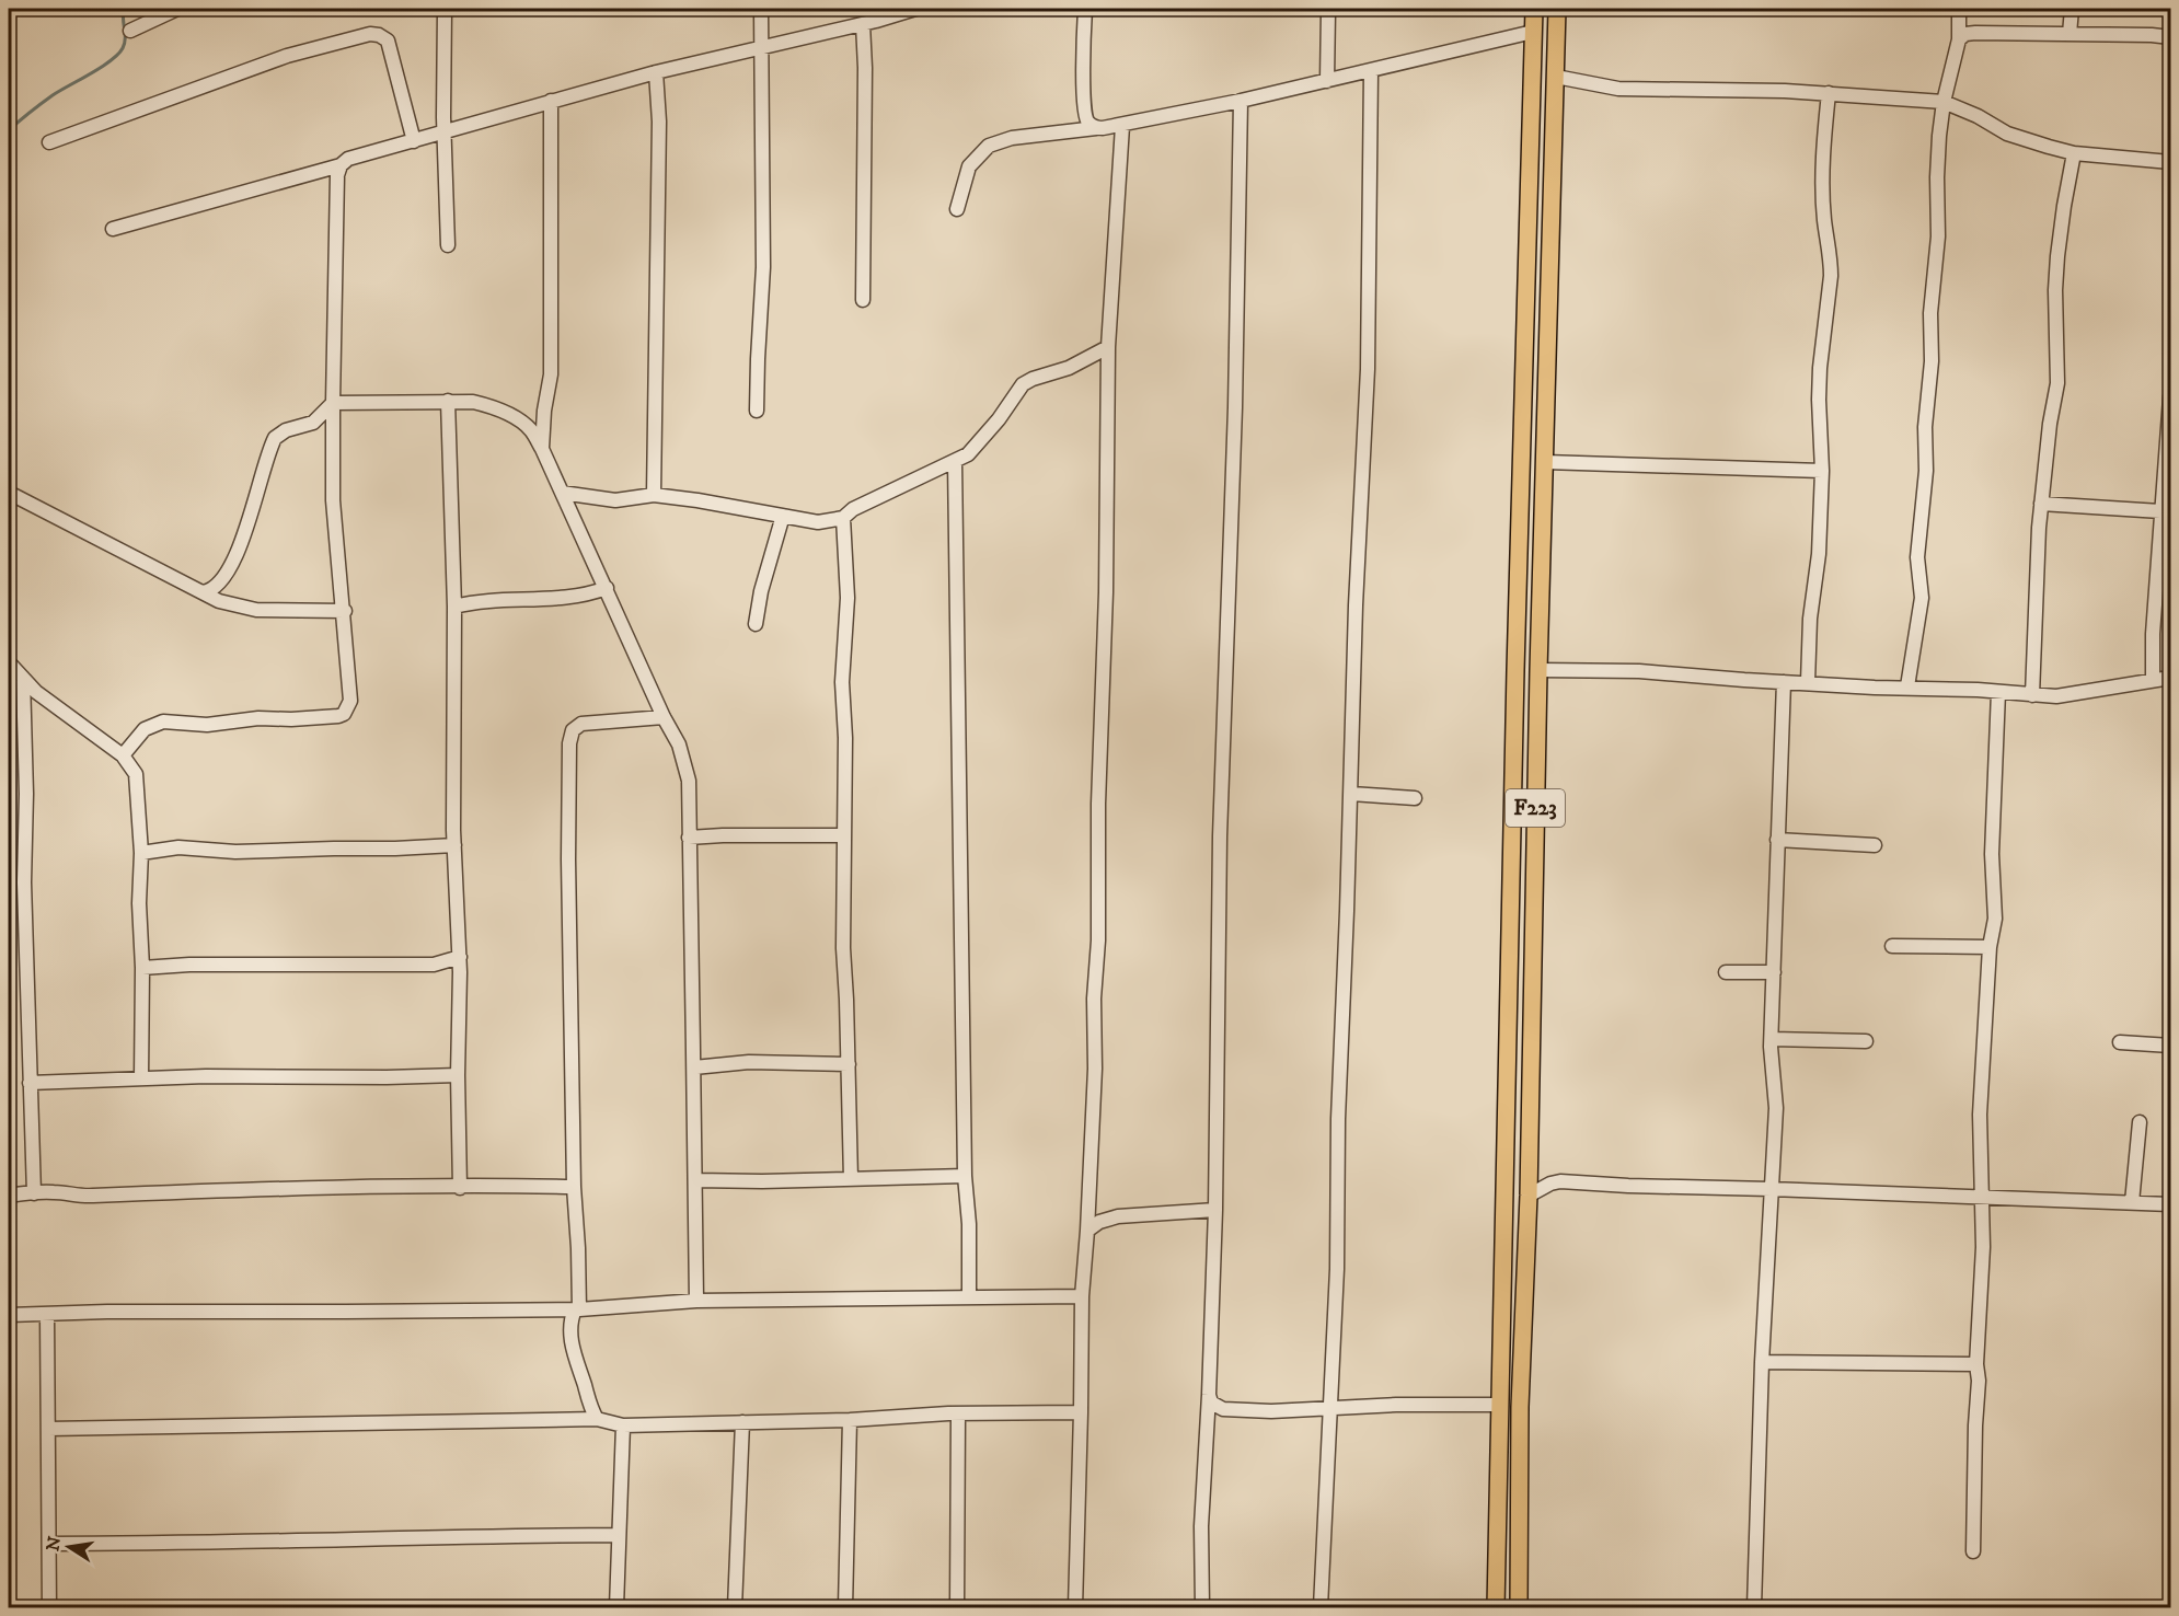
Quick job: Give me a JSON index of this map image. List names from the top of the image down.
{
  "streets": {
    "main road": ["F223"]
  },
  "north": "left"
}
